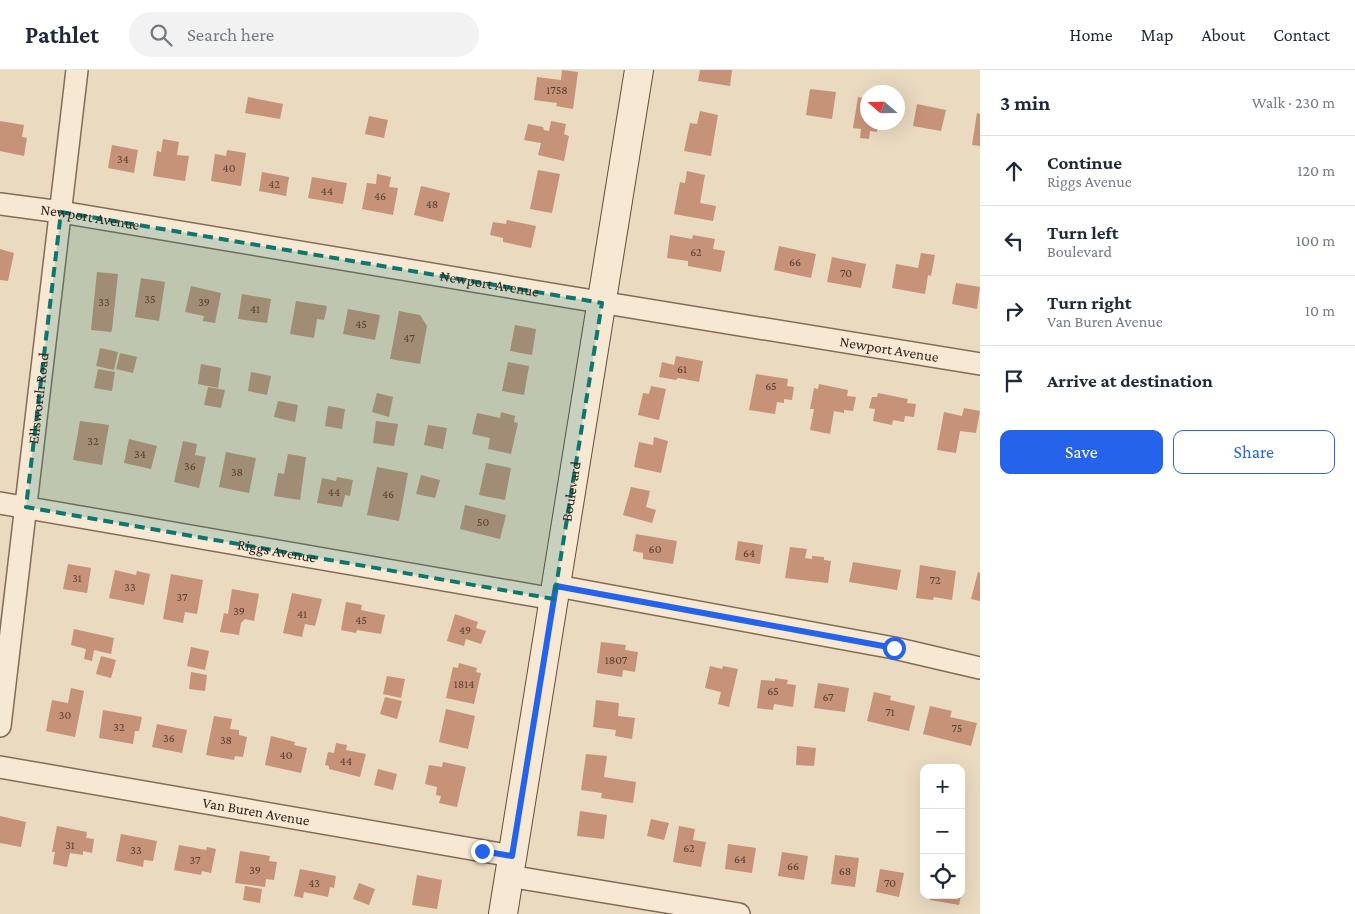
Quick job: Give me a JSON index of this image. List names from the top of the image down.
{
  "streets": {
    "main road": ["Boulevard"],
    "street": [
      "Newport Avenue",
      "Ellsworth Road",
      "Riggs Avenue",
      "Van Buren Avenue"
    ]
  },
  "crossings": [
    ["Newport Avenue", "Ellsworth Road"],
    ["Newport Avenue", "Boulevard"],
    ["Ellsworth Road", "Riggs Avenue"],
    ["Boulevard", "Riggs Avenue"],
    ["Boulevard", "Van Buren Avenue"]
  ],
  "house_numbers": [
    "1758",
    "34",
    "40",
    "42",
    "44",
    "46",
    "48",
    "62",
    "66",
    "70",
    "35",
    "33",
    "39",
    "41",
    "45",
    "47",
    "61",
    "65",
    "32",
    "34",
    "36",
    "38",
    "44",
    "46",
    "50",
    "60",
    "64",
    "31",
    "72",
    "33",
    "37",
    "39",
    "41",
    "45",
    "49",
    "1807",
    "1814",
    "65",
    "67",
    "71",
    "30",
    "32",
    "75",
    "36",
    "38",
    "40",
    "44",
    "31",
    "62",
    "33",
    "64",
    "37",
    "66",
    "39",
    "68",
    "43",
    "70"
  ],
  "north": "left",
  "page": {
    "header": "Pathlet",
    "search": "Search here",
    "nav": [
      "Home",
      "Map",
      "About",
      "Contact"
    ],
    "heading": ["3 min", "Walk · 230 m"],
    "list": [
      ["Continue", "Riggs Avenue", "120 m"],
      ["Turn left", "Boulevard", "100 m"],
      ["Turn right", "Van Buren Avenue", "10 m"],
      "Arrive at destination"
    ],
    "buttons": ["Save", "Share"],
    "map_buttons": ["+", "−"]
  }
}
